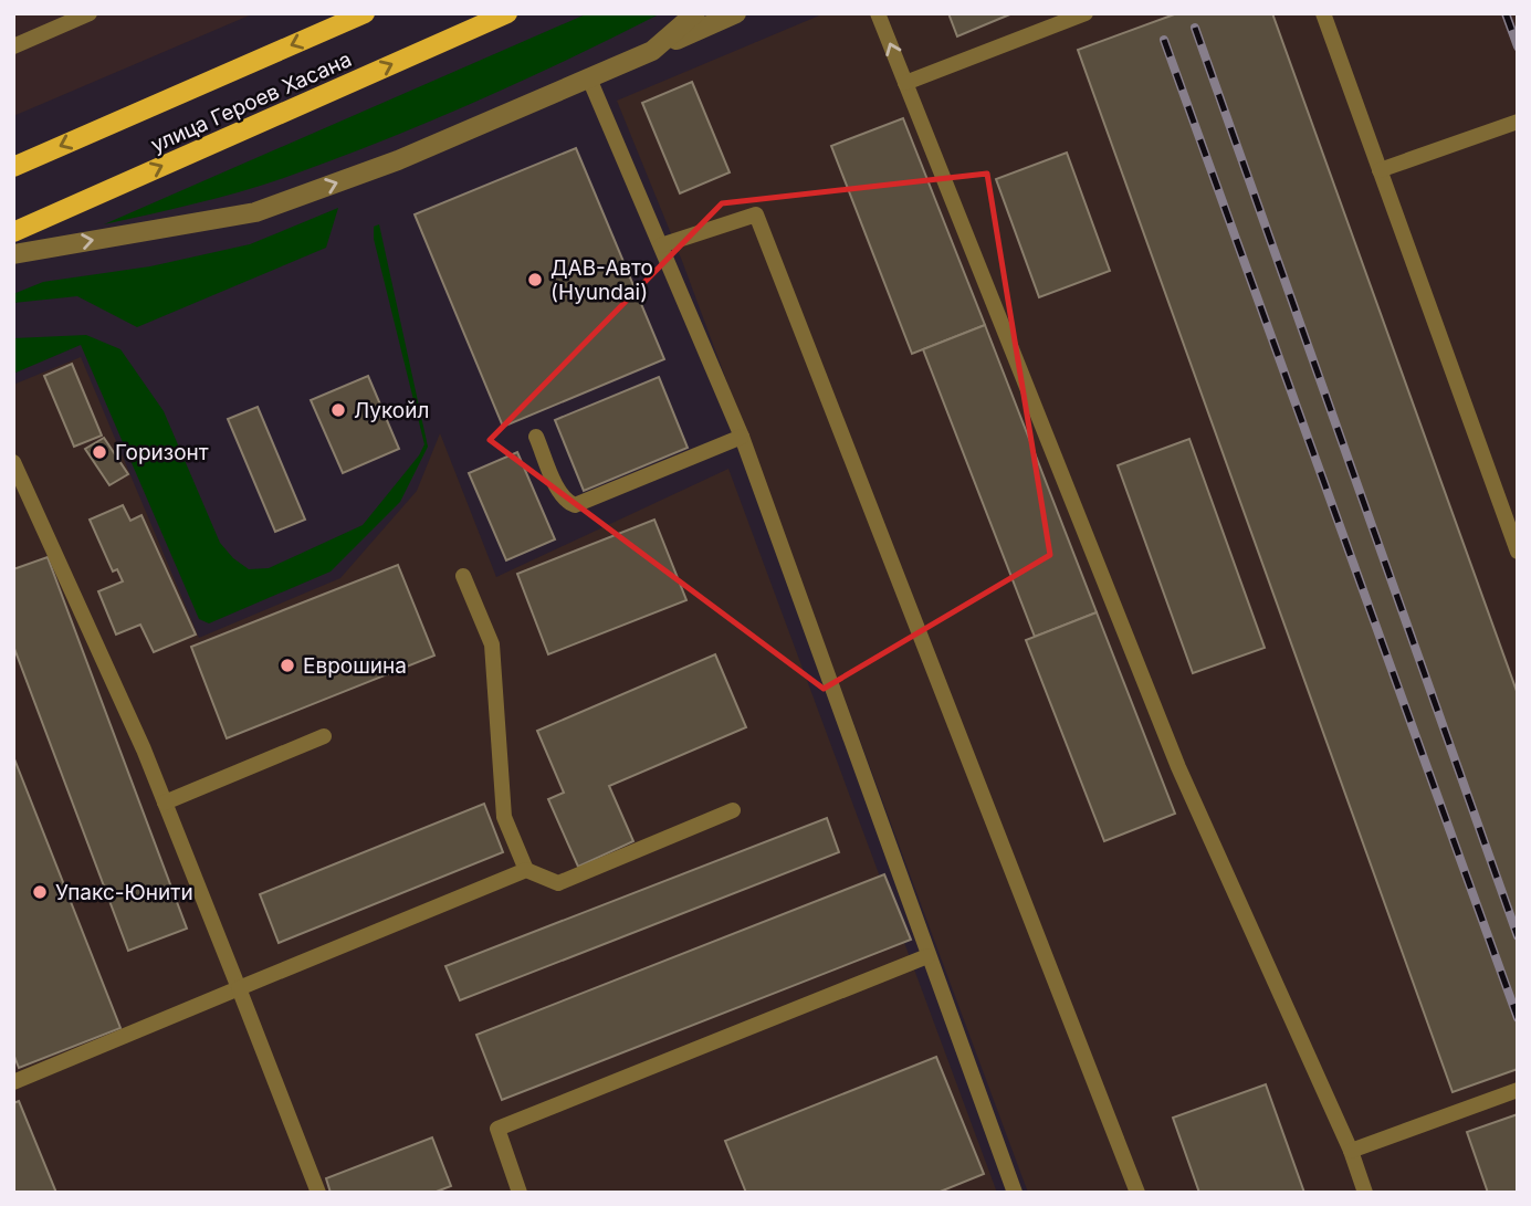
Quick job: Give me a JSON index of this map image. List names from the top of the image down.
{
  "streets": {
    "main road": ["улица Героев Хасана"]
  },
  "places": [
    "ДАВ-Авто (Hyundai)",
    "Лукойл",
    "Горизонт",
    "Еврошина",
    "Упакс-Юнити"
  ]
}
